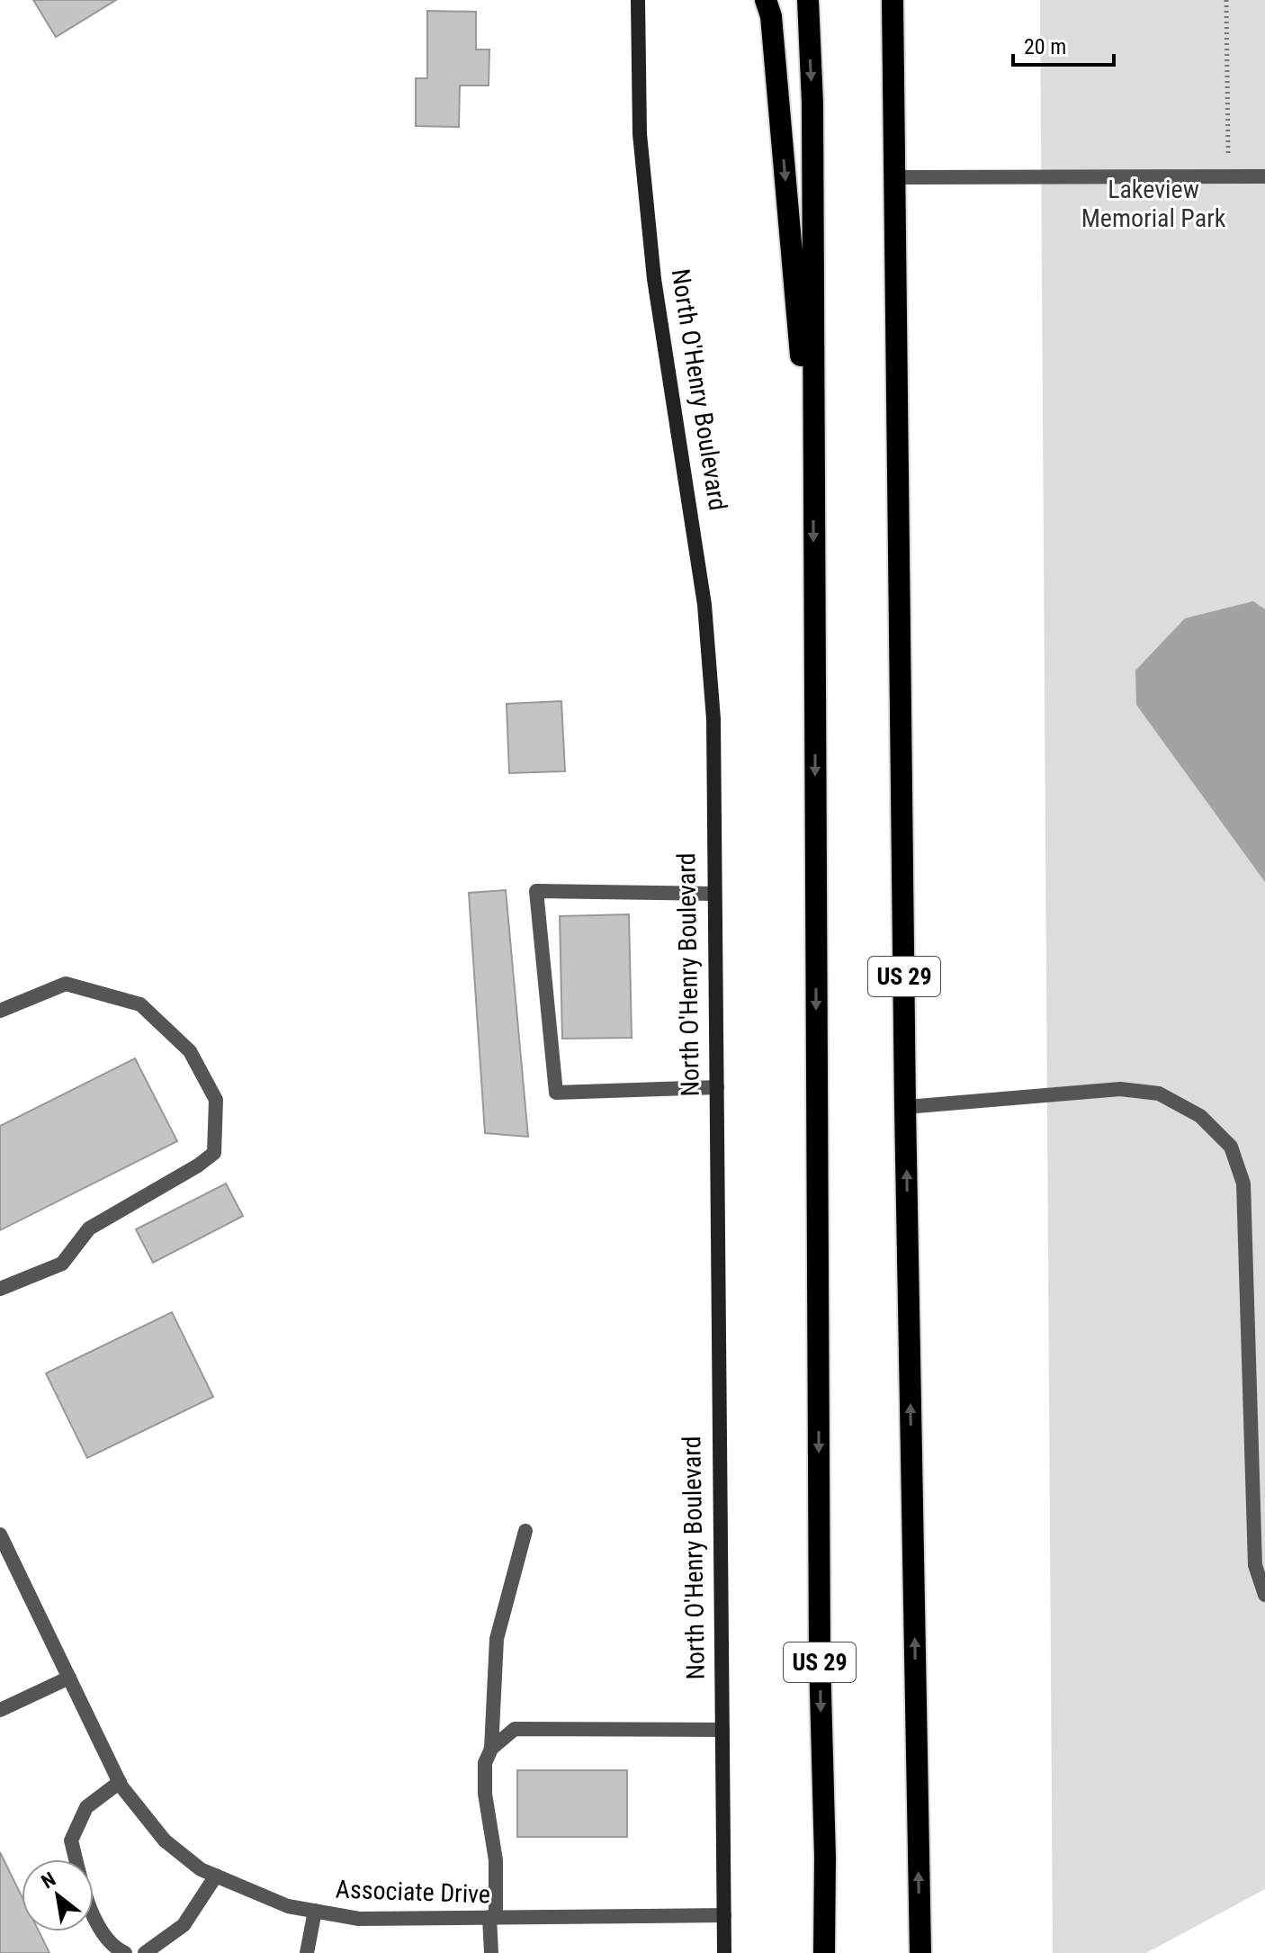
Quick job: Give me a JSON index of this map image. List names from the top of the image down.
{
  "streets": {
    "highway": ["US 29"],
    "street": ["North O'Henry Boulevard", "Associate Drive"]
  },
  "crossings": [
    ["North O'Henry Boulevard", "Associate Drive"]
  ],
  "parks": ["Lakeview Memorial Park"],
  "scale_bar": "20 m",
  "north": "top left"
}
